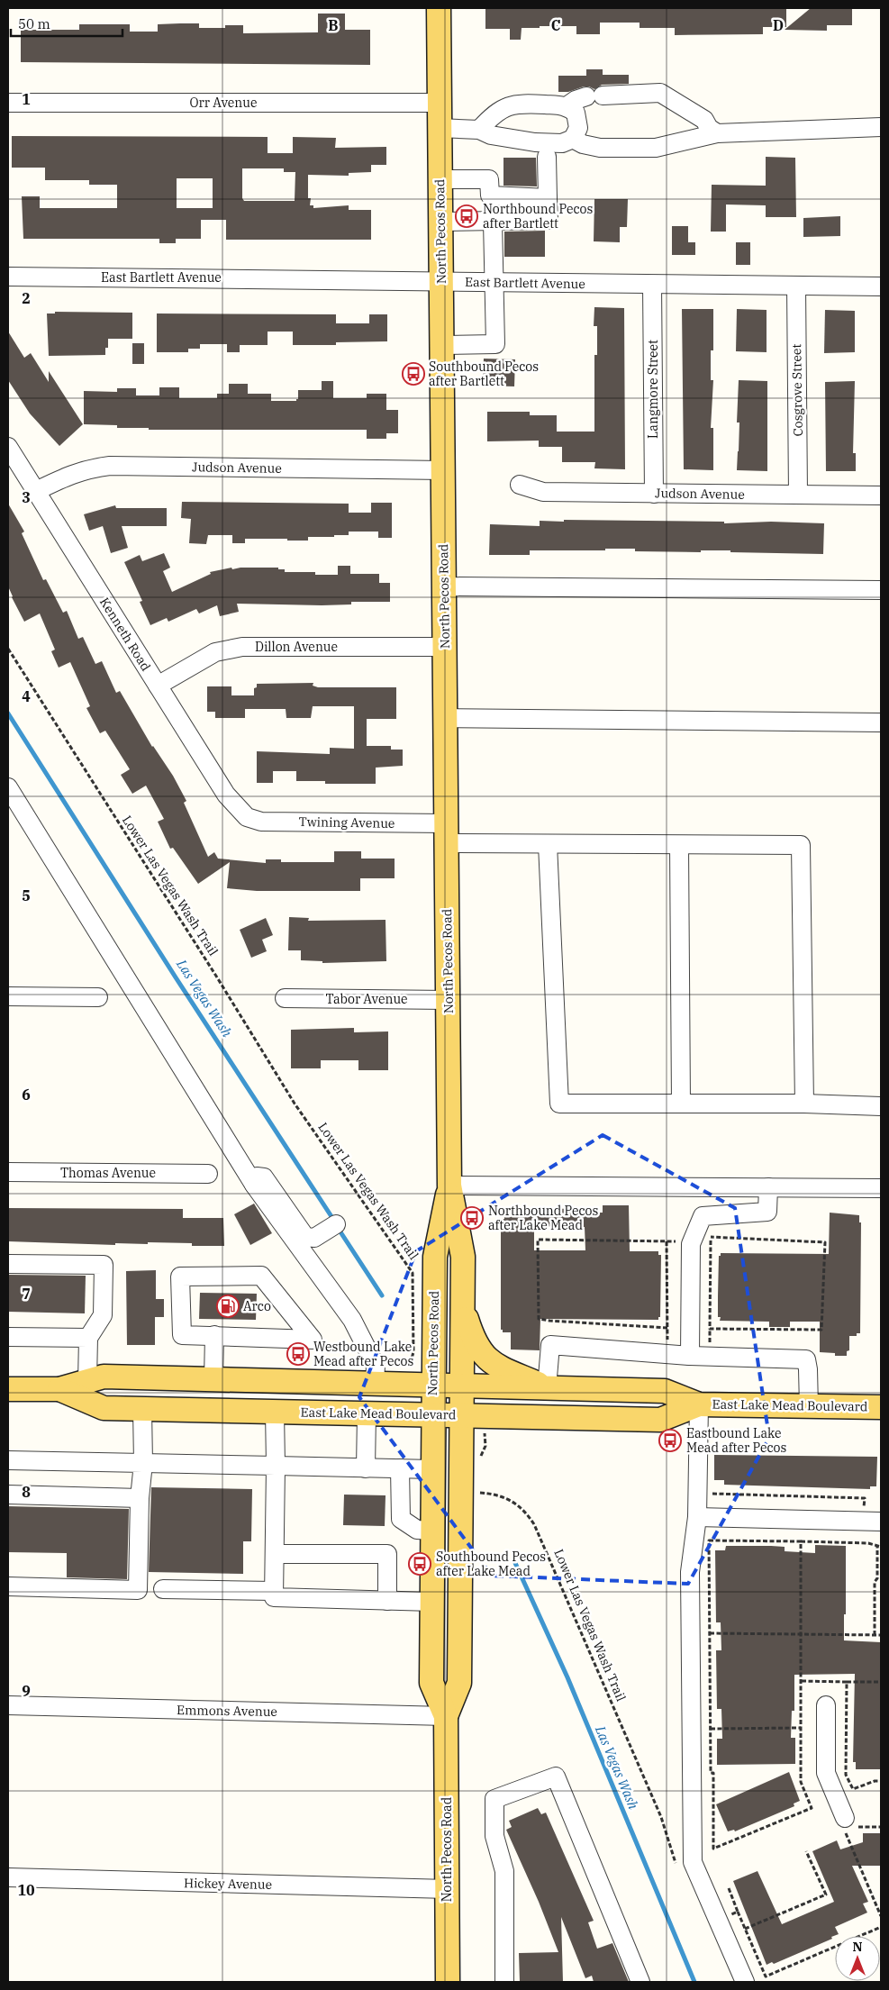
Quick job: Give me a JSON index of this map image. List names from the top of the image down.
{
  "streets": {
    "main road": ["North Pecos Road", "East Lake Mead Boulevard"],
    "street": [
      "Orr Avenue",
      "East Bartlett Avenue",
      "Langmore Street",
      "Cosgrove Street",
      "Judson Avenue",
      "Kenneth Road",
      "Dillon Avenue",
      "Twining Avenue",
      "Tabor Avenue",
      "Thomas Avenue",
      "Emmons Avenue",
      "Hickey Avenue"
    ],
    "path": ["Lower Las Vegas Wash Trail"]
  },
  "crossings": [
    ["Orr Avenue", "North Pecos Road"],
    ["North Pecos Road", "East Bartlett Avenue"],
    ["North Pecos Road", "Judson Avenue"],
    ["North Pecos Road", "Dillon Avenue"],
    ["North Pecos Road", "Twining Avenue"],
    ["North Pecos Road", "Lower Las Vegas Wash Trail"],
    ["North Pecos Road", "Tabor Avenue"],
    ["North Pecos Road", "East Lake Mead Boulevard"],
    ["North Pecos Road", "Emmons Avenue"],
    ["North Pecos Road", "Hickey Avenue"],
    ["East Bartlett Avenue", "Langmore Street"],
    ["East Bartlett Avenue", "Cosgrove Street"],
    ["Langmore Street", "Judson Avenue"],
    ["Cosgrove Street", "Judson Avenue"],
    ["Judson Avenue", "Kenneth Road"],
    ["Kenneth Road", "Dillon Avenue"],
    ["Kenneth Road", "Twining Avenue"],
    ["Lower Las Vegas Wash Trail", "East Lake Mead Boulevard"]
  ],
  "water": ["Las Vegas Wash"],
  "places": {
    "bus stop": [
      "Northbound Pecos after Bartlett",
      "Southbound Pecos after Bartlett",
      "Northbound Pecos after Lake Mead",
      "Westbound Lake Mead after Pecos",
      "Eastbound Lake Mead after Pecos",
      "Southbound Pecos after Lake Mead"
    ],
    "fuel station": ["Arco"]
  },
  "scale_bar": "50 m",
  "north": "top",
  "grid": {
    "columns": ["B", "C", "D"],
    "rows": [
      "1",
      "2",
      "3",
      "4",
      "5",
      "6",
      "7",
      "8",
      "9",
      "10"
    ]
  }
}
